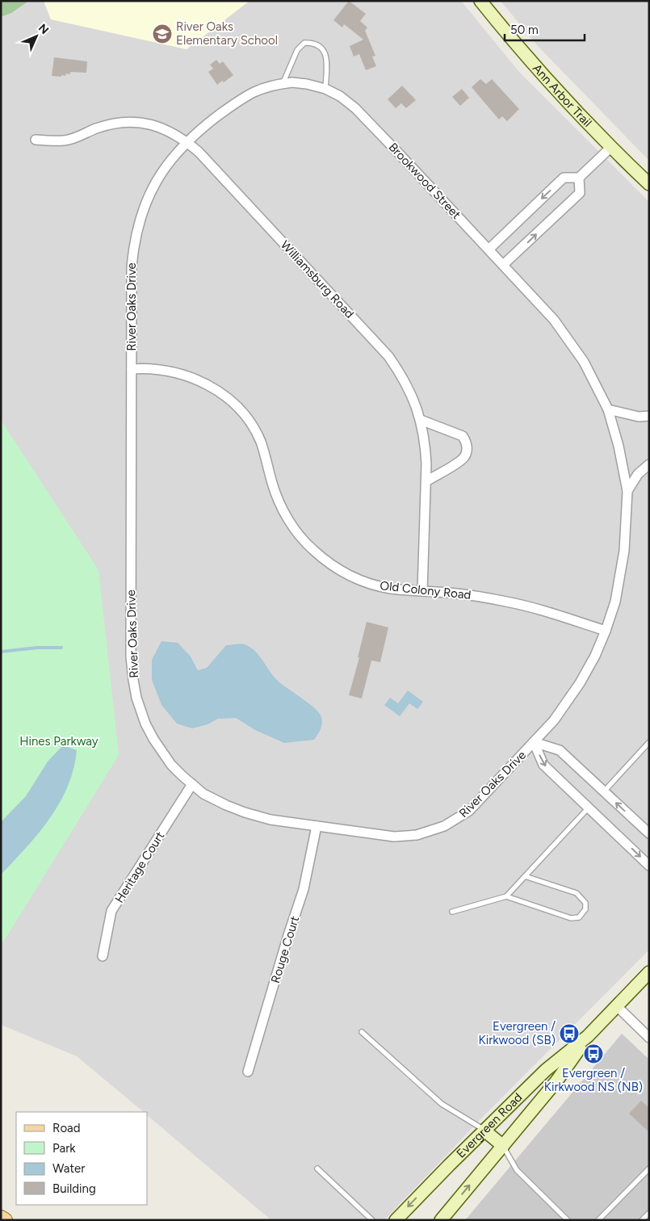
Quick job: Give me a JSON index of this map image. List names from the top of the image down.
{
  "streets": {
    "street": [
      "Ann Arbor Trail",
      "Brookwood Street",
      "Williamsburg Road",
      "River Oaks Drive",
      "Old Colony Road",
      "Heritage Court",
      "Rouge Court",
      "Evergreen Road"
    ]
  },
  "crossings": [
    ["Brookwood Street", "Williamsburg Road"],
    ["Brookwood Street", "River Oaks Drive"],
    ["Brookwood Street", "Old Colony Road"],
    ["Williamsburg Road", "River Oaks Drive"],
    ["Williamsburg Road", "Old Colony Road"],
    ["River Oaks Drive", "Old Colony Road"],
    ["River Oaks Drive", "Heritage Court"],
    ["River Oaks Drive", "Rouge Court"]
  ],
  "parks": ["Hines Parkway"],
  "places": {
    "school or university": ["River Oaks Elementary School"],
    "bus stop": ["Evergreen / Kirkwood (SB)", "Evergreen / Kirkwood NS (NB)"]
  },
  "legend": [
    "Road",
    "Park",
    "Water",
    "Building"
  ],
  "scale_bar": "50 m",
  "north": "top right"
}
